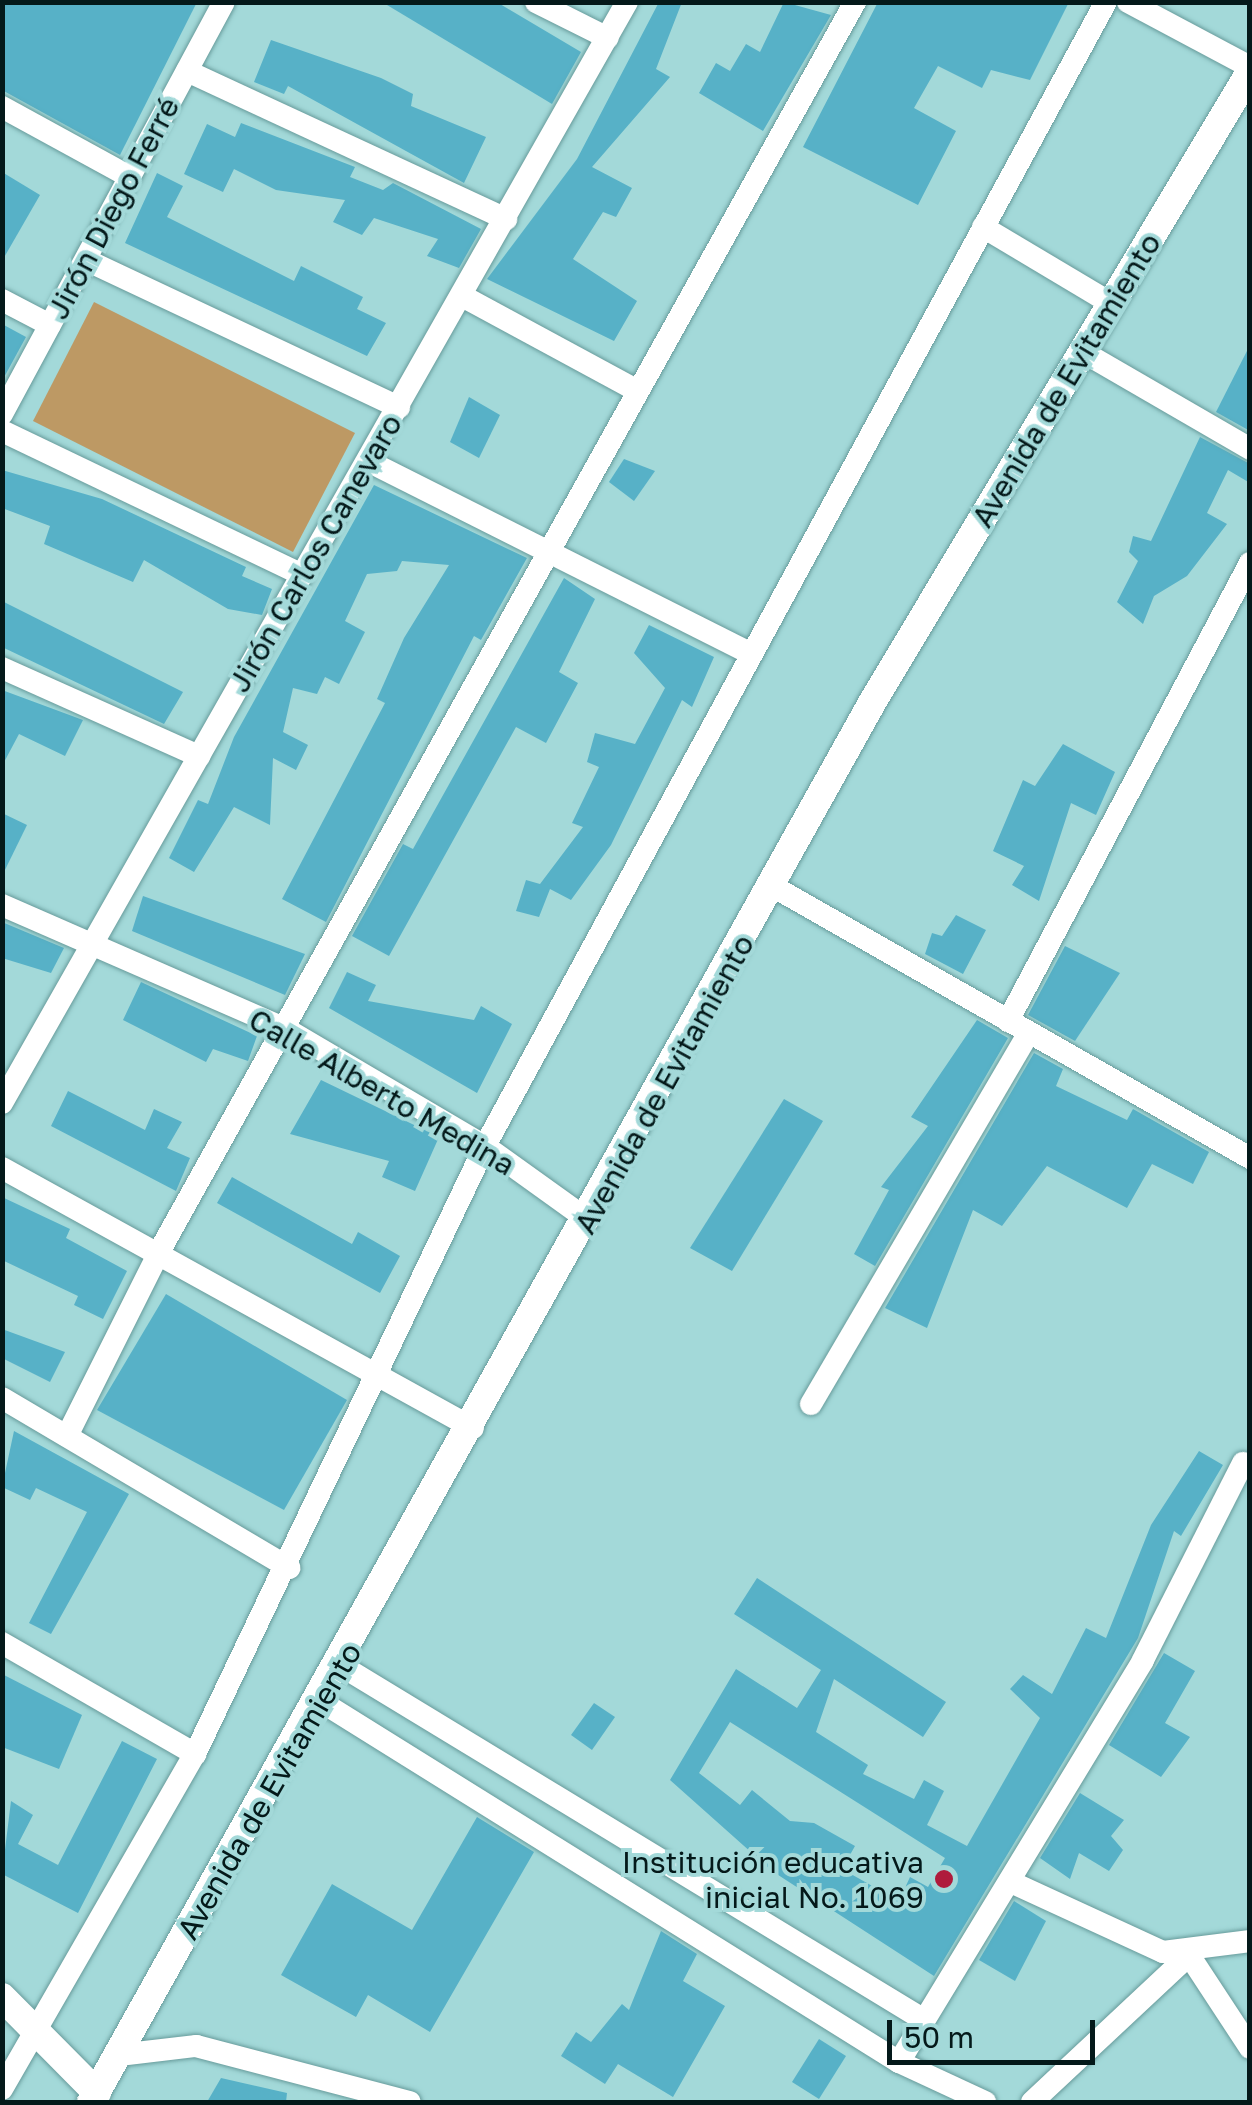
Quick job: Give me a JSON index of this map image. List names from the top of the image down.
{
  "streets": {
    "street": [
      "Jirón Diego Ferré",
      "Avenida de Evitamiento",
      "Jirón Carlos Canevaro",
      "Calle Alberto Medina"
    ]
  },
  "crossings": [
    ["Avenida de Evitamiento", "Calle Alberto Medina"],
    ["Jirón Carlos Canevaro", "Calle Alberto Medina"]
  ],
  "places": ["Institución educativa inicial No. 1069"],
  "scale_bar": "50 m"
}
